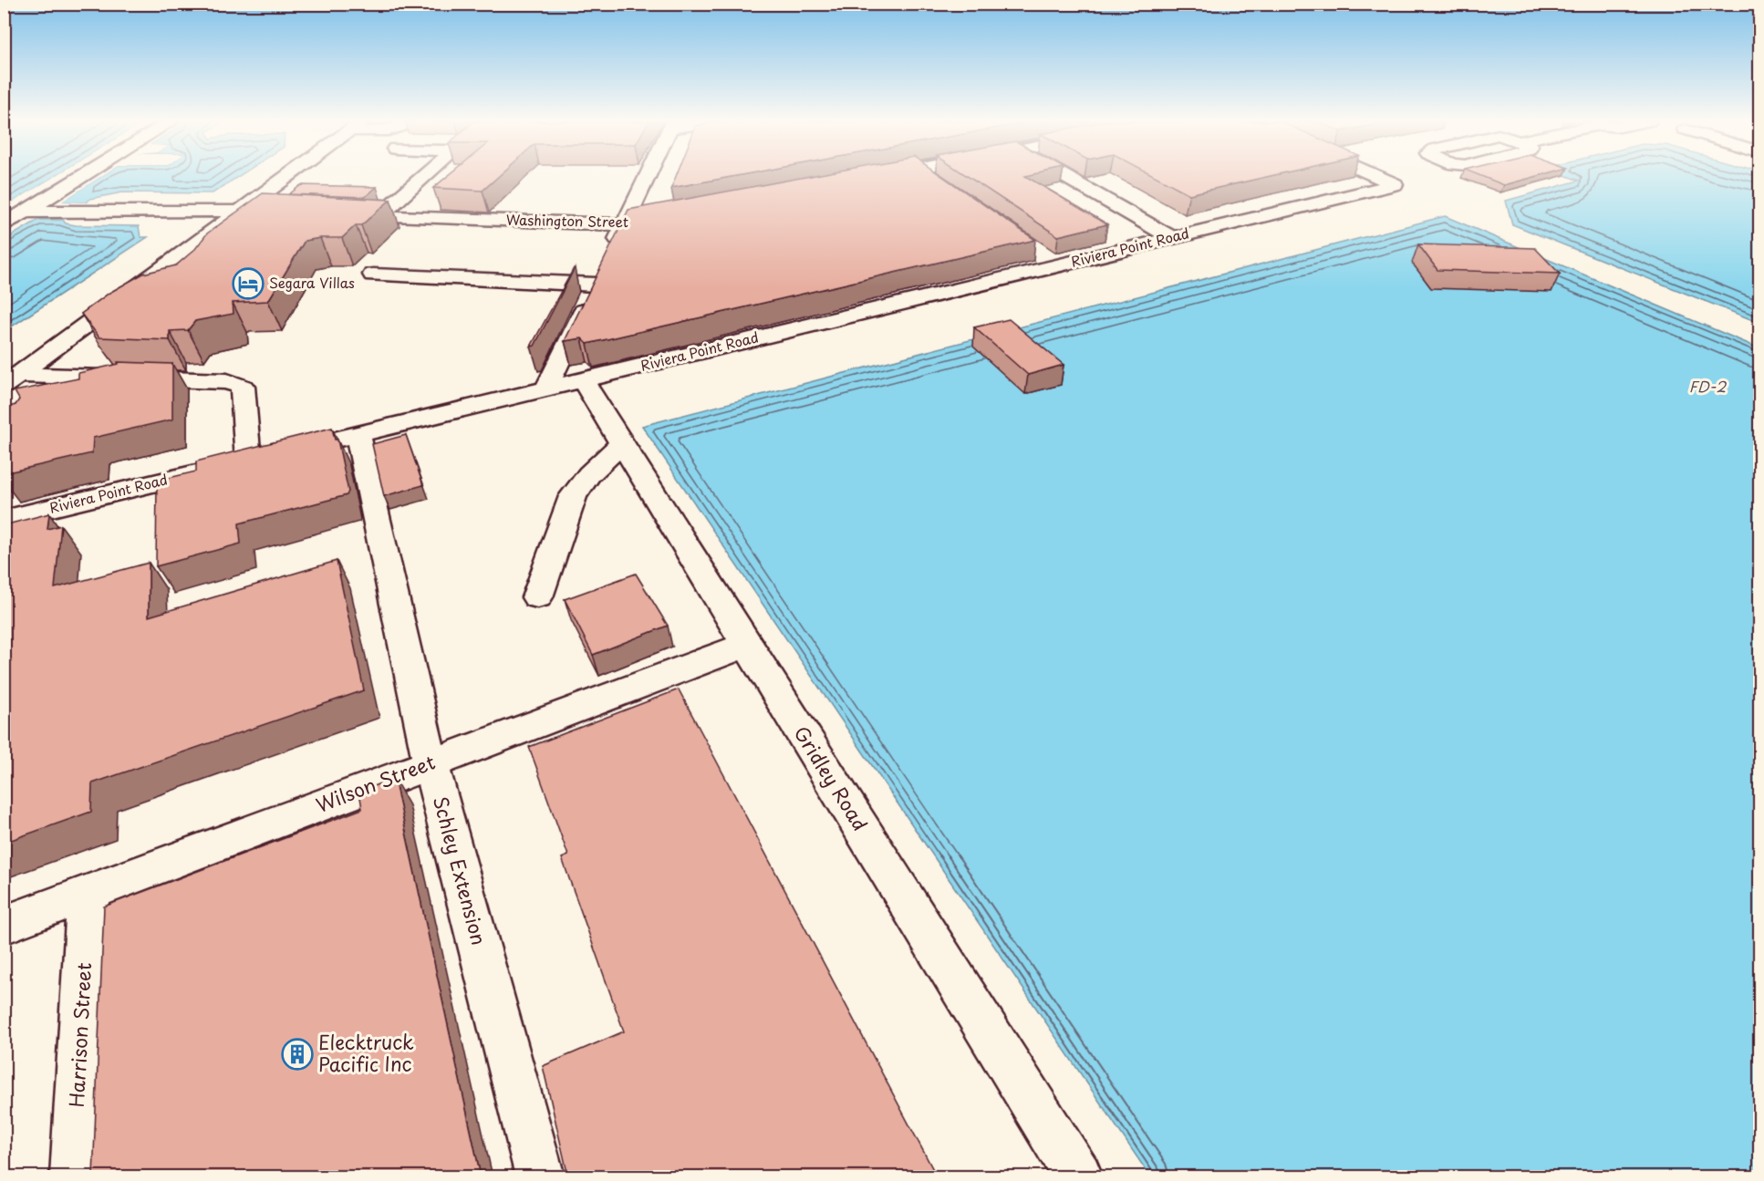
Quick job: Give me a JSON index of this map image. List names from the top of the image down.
{
  "streets": {
    "street": [
      "Washington Street",
      "Riviera Point Road",
      "Gridley Road",
      "Wilson Street",
      "Schley Extension",
      "Harrison Street"
    ]
  },
  "crossings": [
    ["Riviera Point Road", "Gridley Road"],
    ["Riviera Point Road", "Schley Extension"],
    ["Gridley Road", "Wilson Street"],
    ["Wilson Street", "Schley Extension"],
    ["Wilson Street", "Harrison Street"]
  ],
  "water": ["FD-2"],
  "places": {
    "hotel": ["Segara Villas"],
    "building": ["Elecktruck Pacific Inc"]
  }
}
